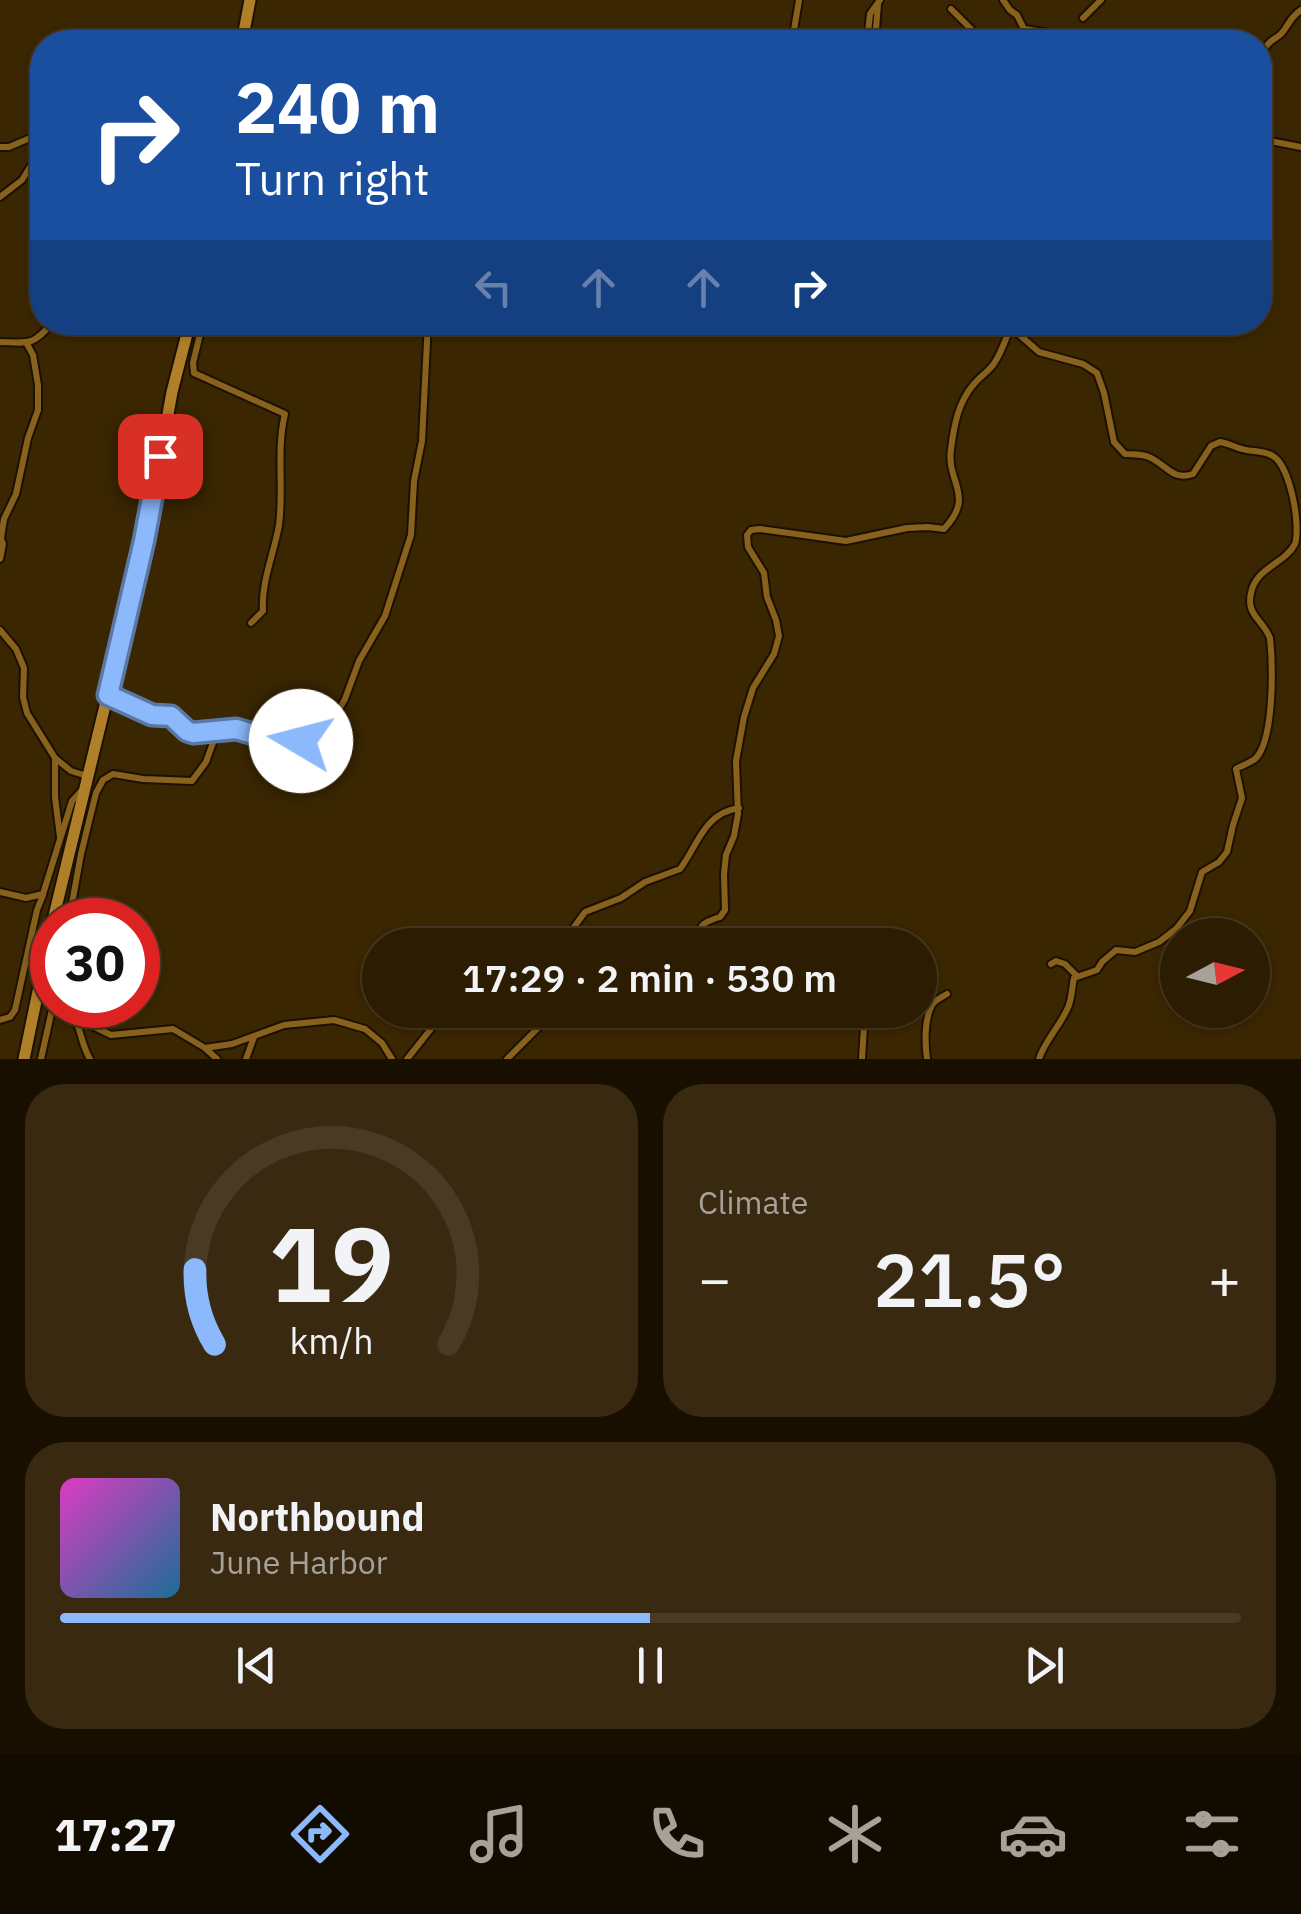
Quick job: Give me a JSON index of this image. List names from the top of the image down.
{
  "north": "right",
  "page": {
    "turn": ["240 m", "Turn right"],
    "limit": "30",
    "trip": "17:29 · 2 min · 530 m",
    "tile": "Climate",
    "heat": ["−", "21.5°", "+"],
    "song": ["Northbound", "June Harbor"],
    "tabs": "17:27",
    "gauge": ["19", "km/h"]
  }
}
